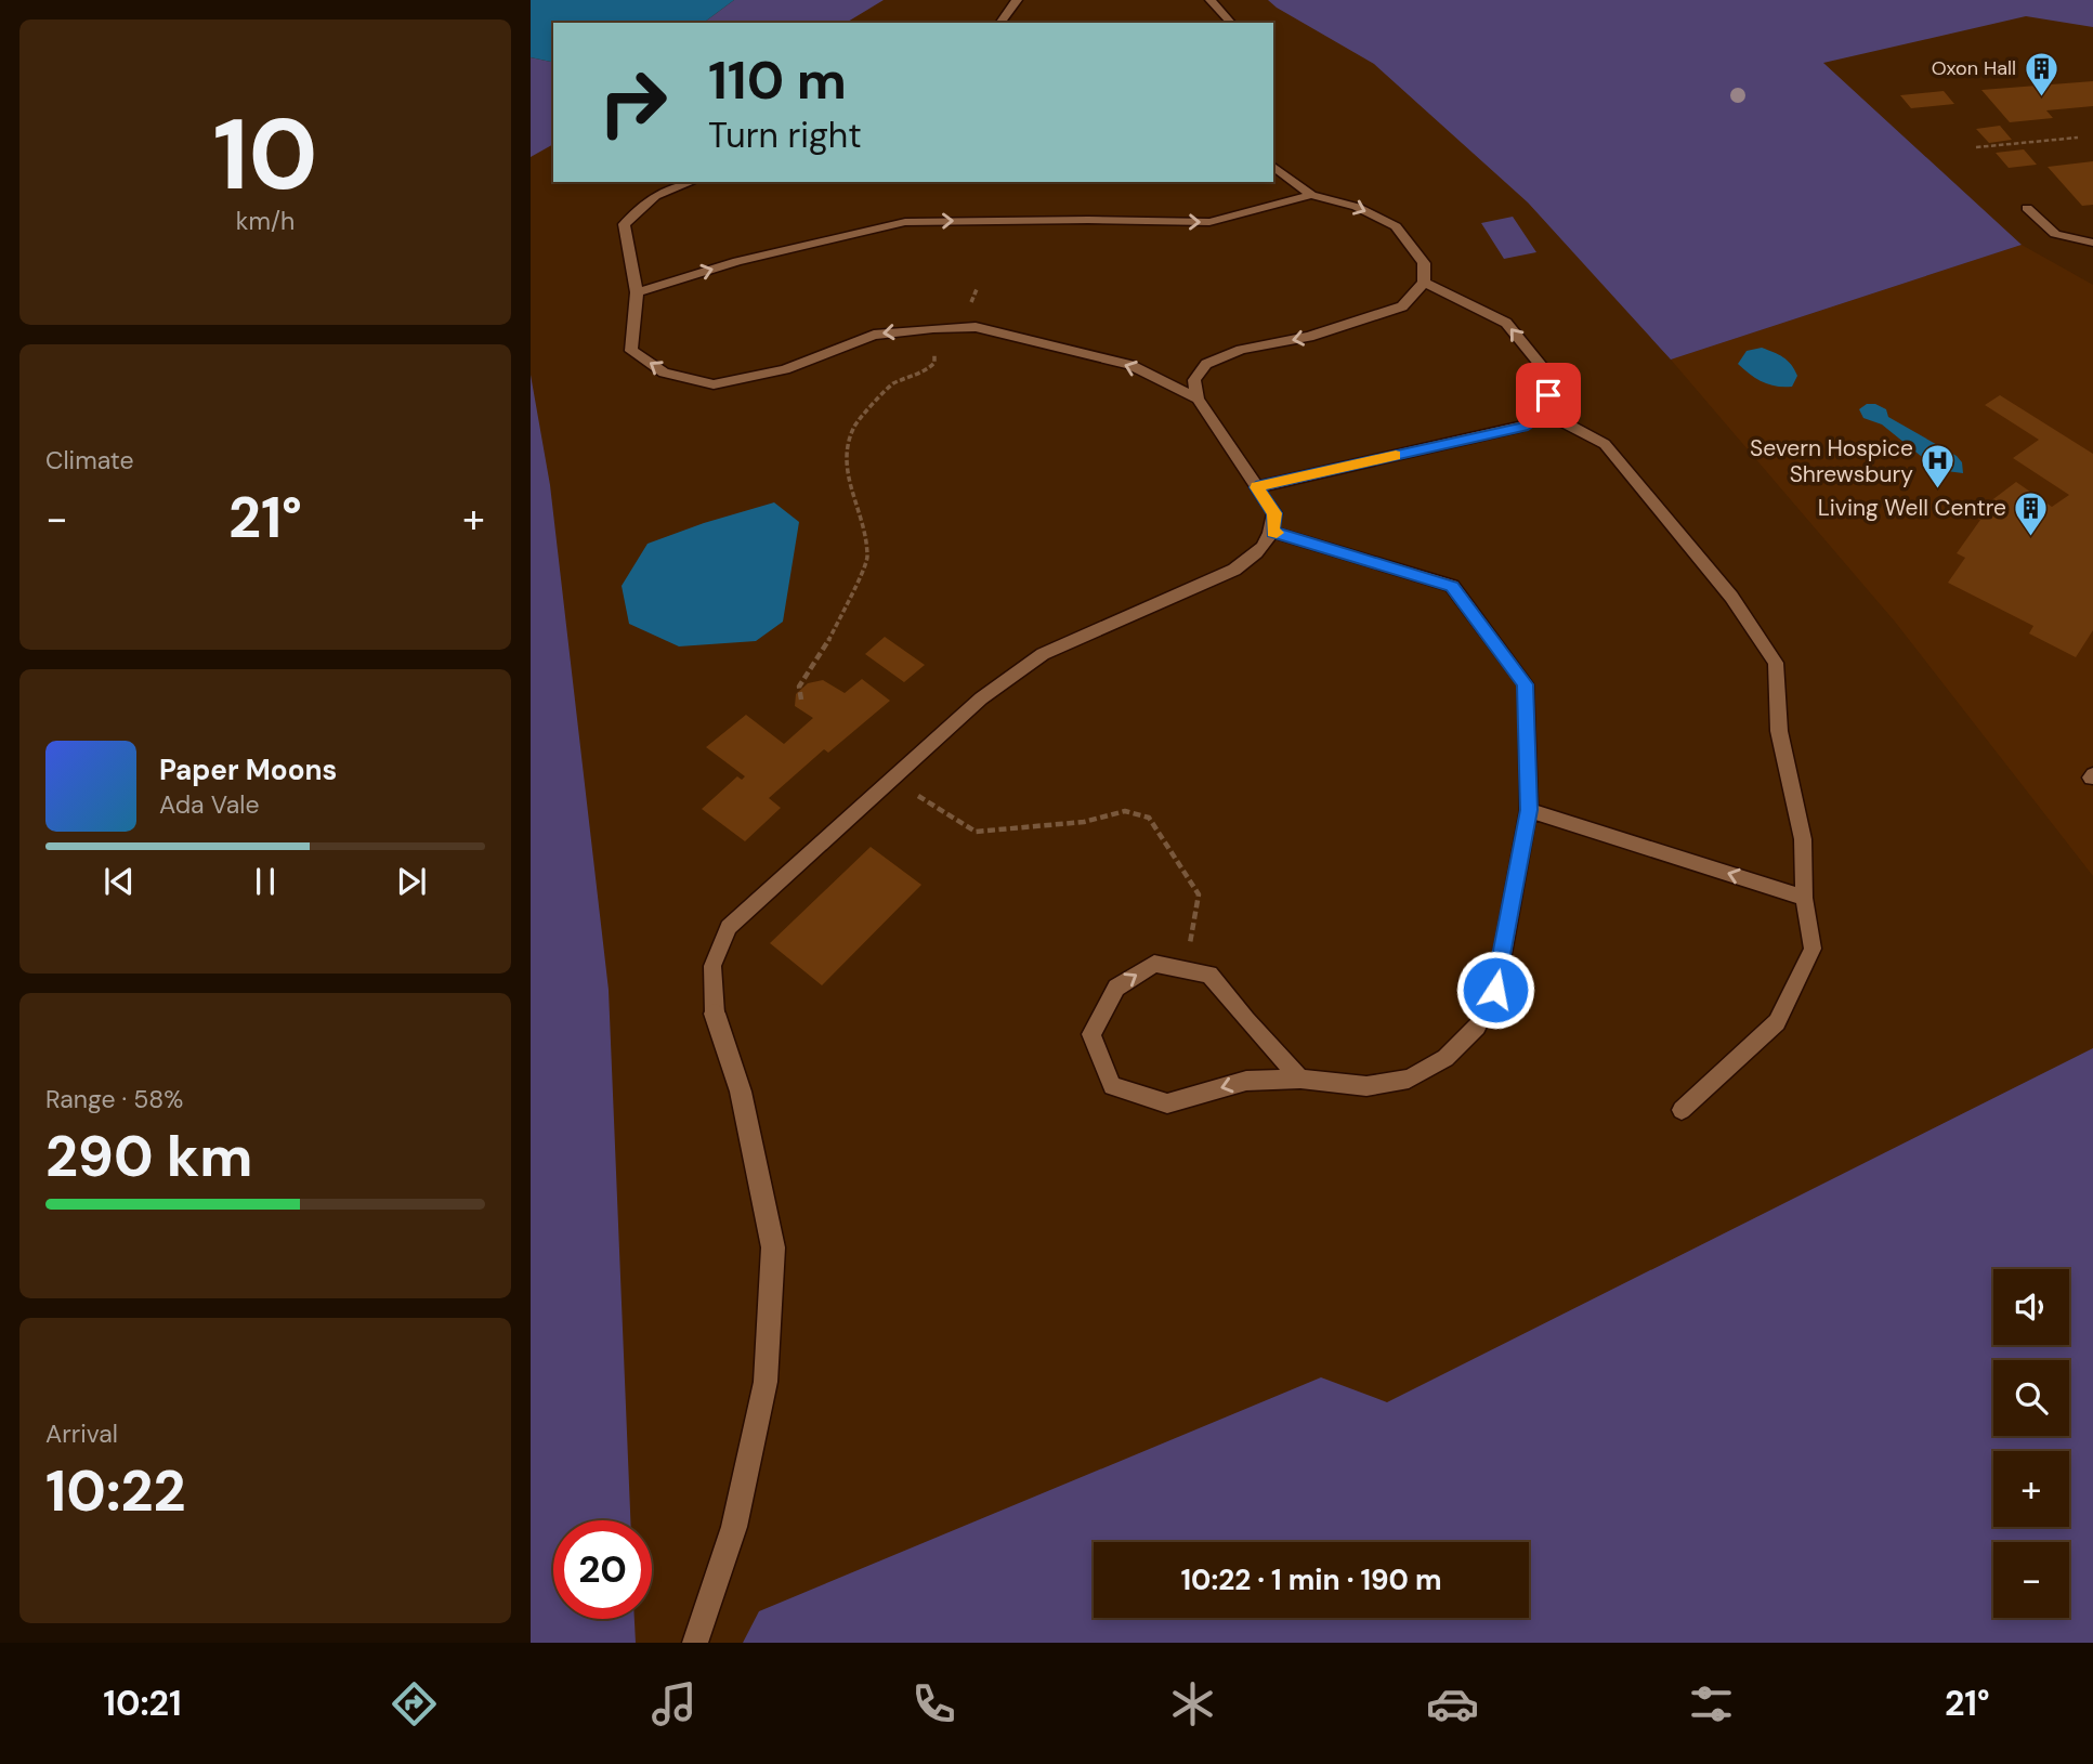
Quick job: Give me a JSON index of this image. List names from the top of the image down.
{
  "places": {
    "building": ["Oxon Hall", "Living Well Centre"],
    "hospital": ["Severn Hospice Shrewsbury"]
  },
  "page": {
    "tile": [
      ["10", "km/h"],
      "Climate",
      ["Range · 58%", "290 km"],
      ["Arrival", "10:22"]
    ],
    "turn": ["110 m", "Turn right"],
    "heat": ["−", "21°", "+"],
    "song": ["Paper Moons", "Ada Vale"],
    "map_buttons": ["+", "−"],
    "limit": "20",
    "trip": "10:22 · 1 min · 190 m",
    "tabs": ["10:21", "21°"]
  }
}
